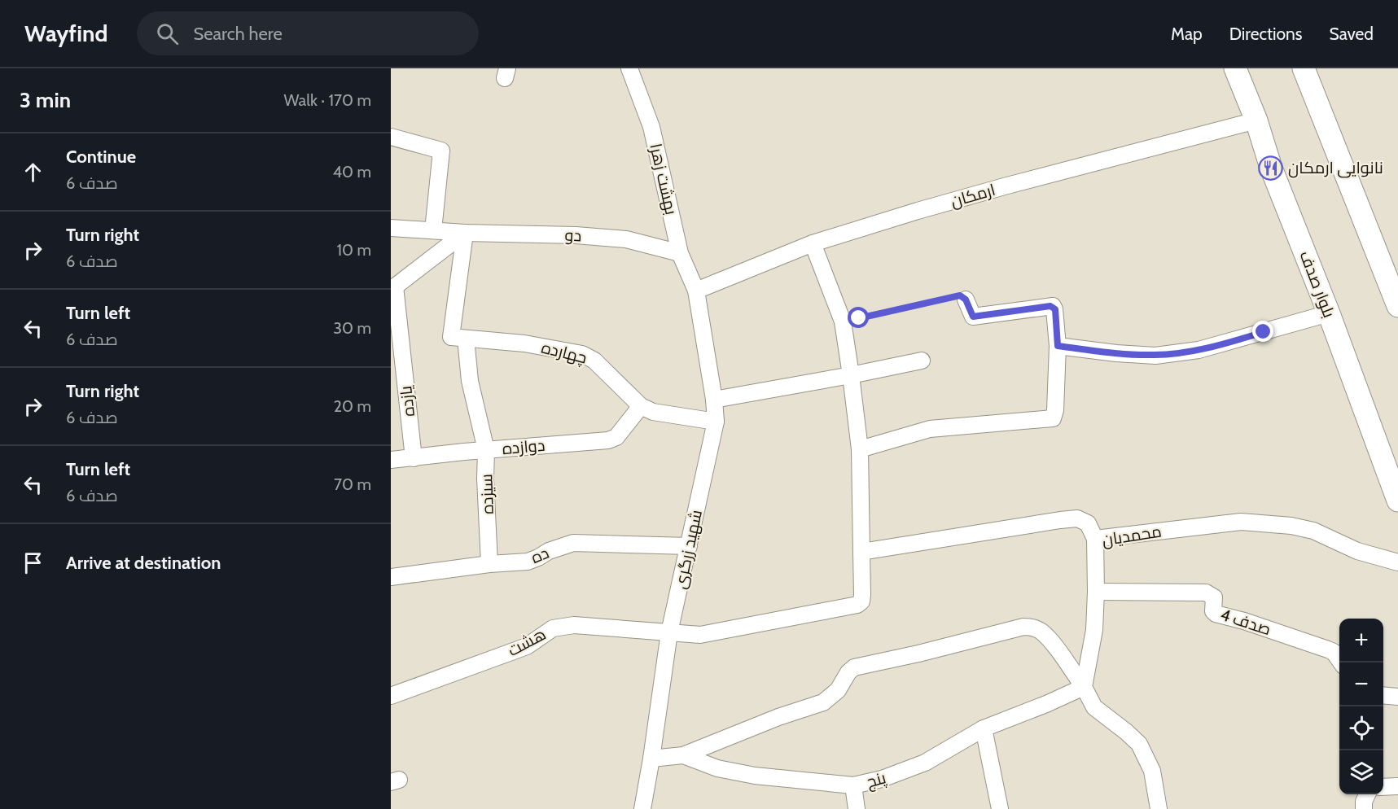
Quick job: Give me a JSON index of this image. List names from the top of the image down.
{
  "streets": {
    "street": [
      "بهشت زهرا",
      "ارمکان",
      "دو",
      "بلوار صدف",
      "چهارده",
      "یازده",
      "دوازده",
      "سیزده",
      "محمدیان",
      "شهید زرگری",
      "ده",
      "صدف 4",
      "هشت",
      "پنج"
    ]
  },
  "crossings": [
    ["بهشت زهرا", "ارمکان"],
    ["بهشت زهرا", "دو"],
    ["بهشت زهرا", "شهید زرگری"],
    ["ارمکان", "بلوار صدف"],
    ["ارمکان", "شهید زرگری"],
    ["دو", "سیزده"],
    ["چهارده", "دوازده"],
    ["چهارده", "سیزده"],
    ["چهارده", "شهید زرگری"],
    ["یازده", "دوازده"],
    ["دوازده", "سیزده"],
    ["سیزده", "ده"],
    ["محمدیان", "صدف 4"],
    ["محمدیان", "پنج"],
    ["شهید زرگری", "ده"],
    ["شهید زرگری", "هشت"],
    ["شهید زرگری", "پنج"]
  ],
  "places": {
    "restaurant": ["نانوایی ارمکان"]
  },
  "page": {
    "header": "Wayfind",
    "search": "Search here",
    "nav": ["Map", "Directions", "Saved"],
    "heading": ["3 min", "Walk · 170 m"],
    "list": [
      ["Continue", "صدف 6", "40 m"],
      ["Turn right", "صدف 6", "10 m"],
      ["Turn left", "صدف 6", "30 m"],
      ["Turn right", "صدف 6", "20 m"],
      ["Turn left", "صدف 6", "70 m"],
      "Arrive at destination"
    ],
    "map_buttons": ["+", "−"]
  }
}
